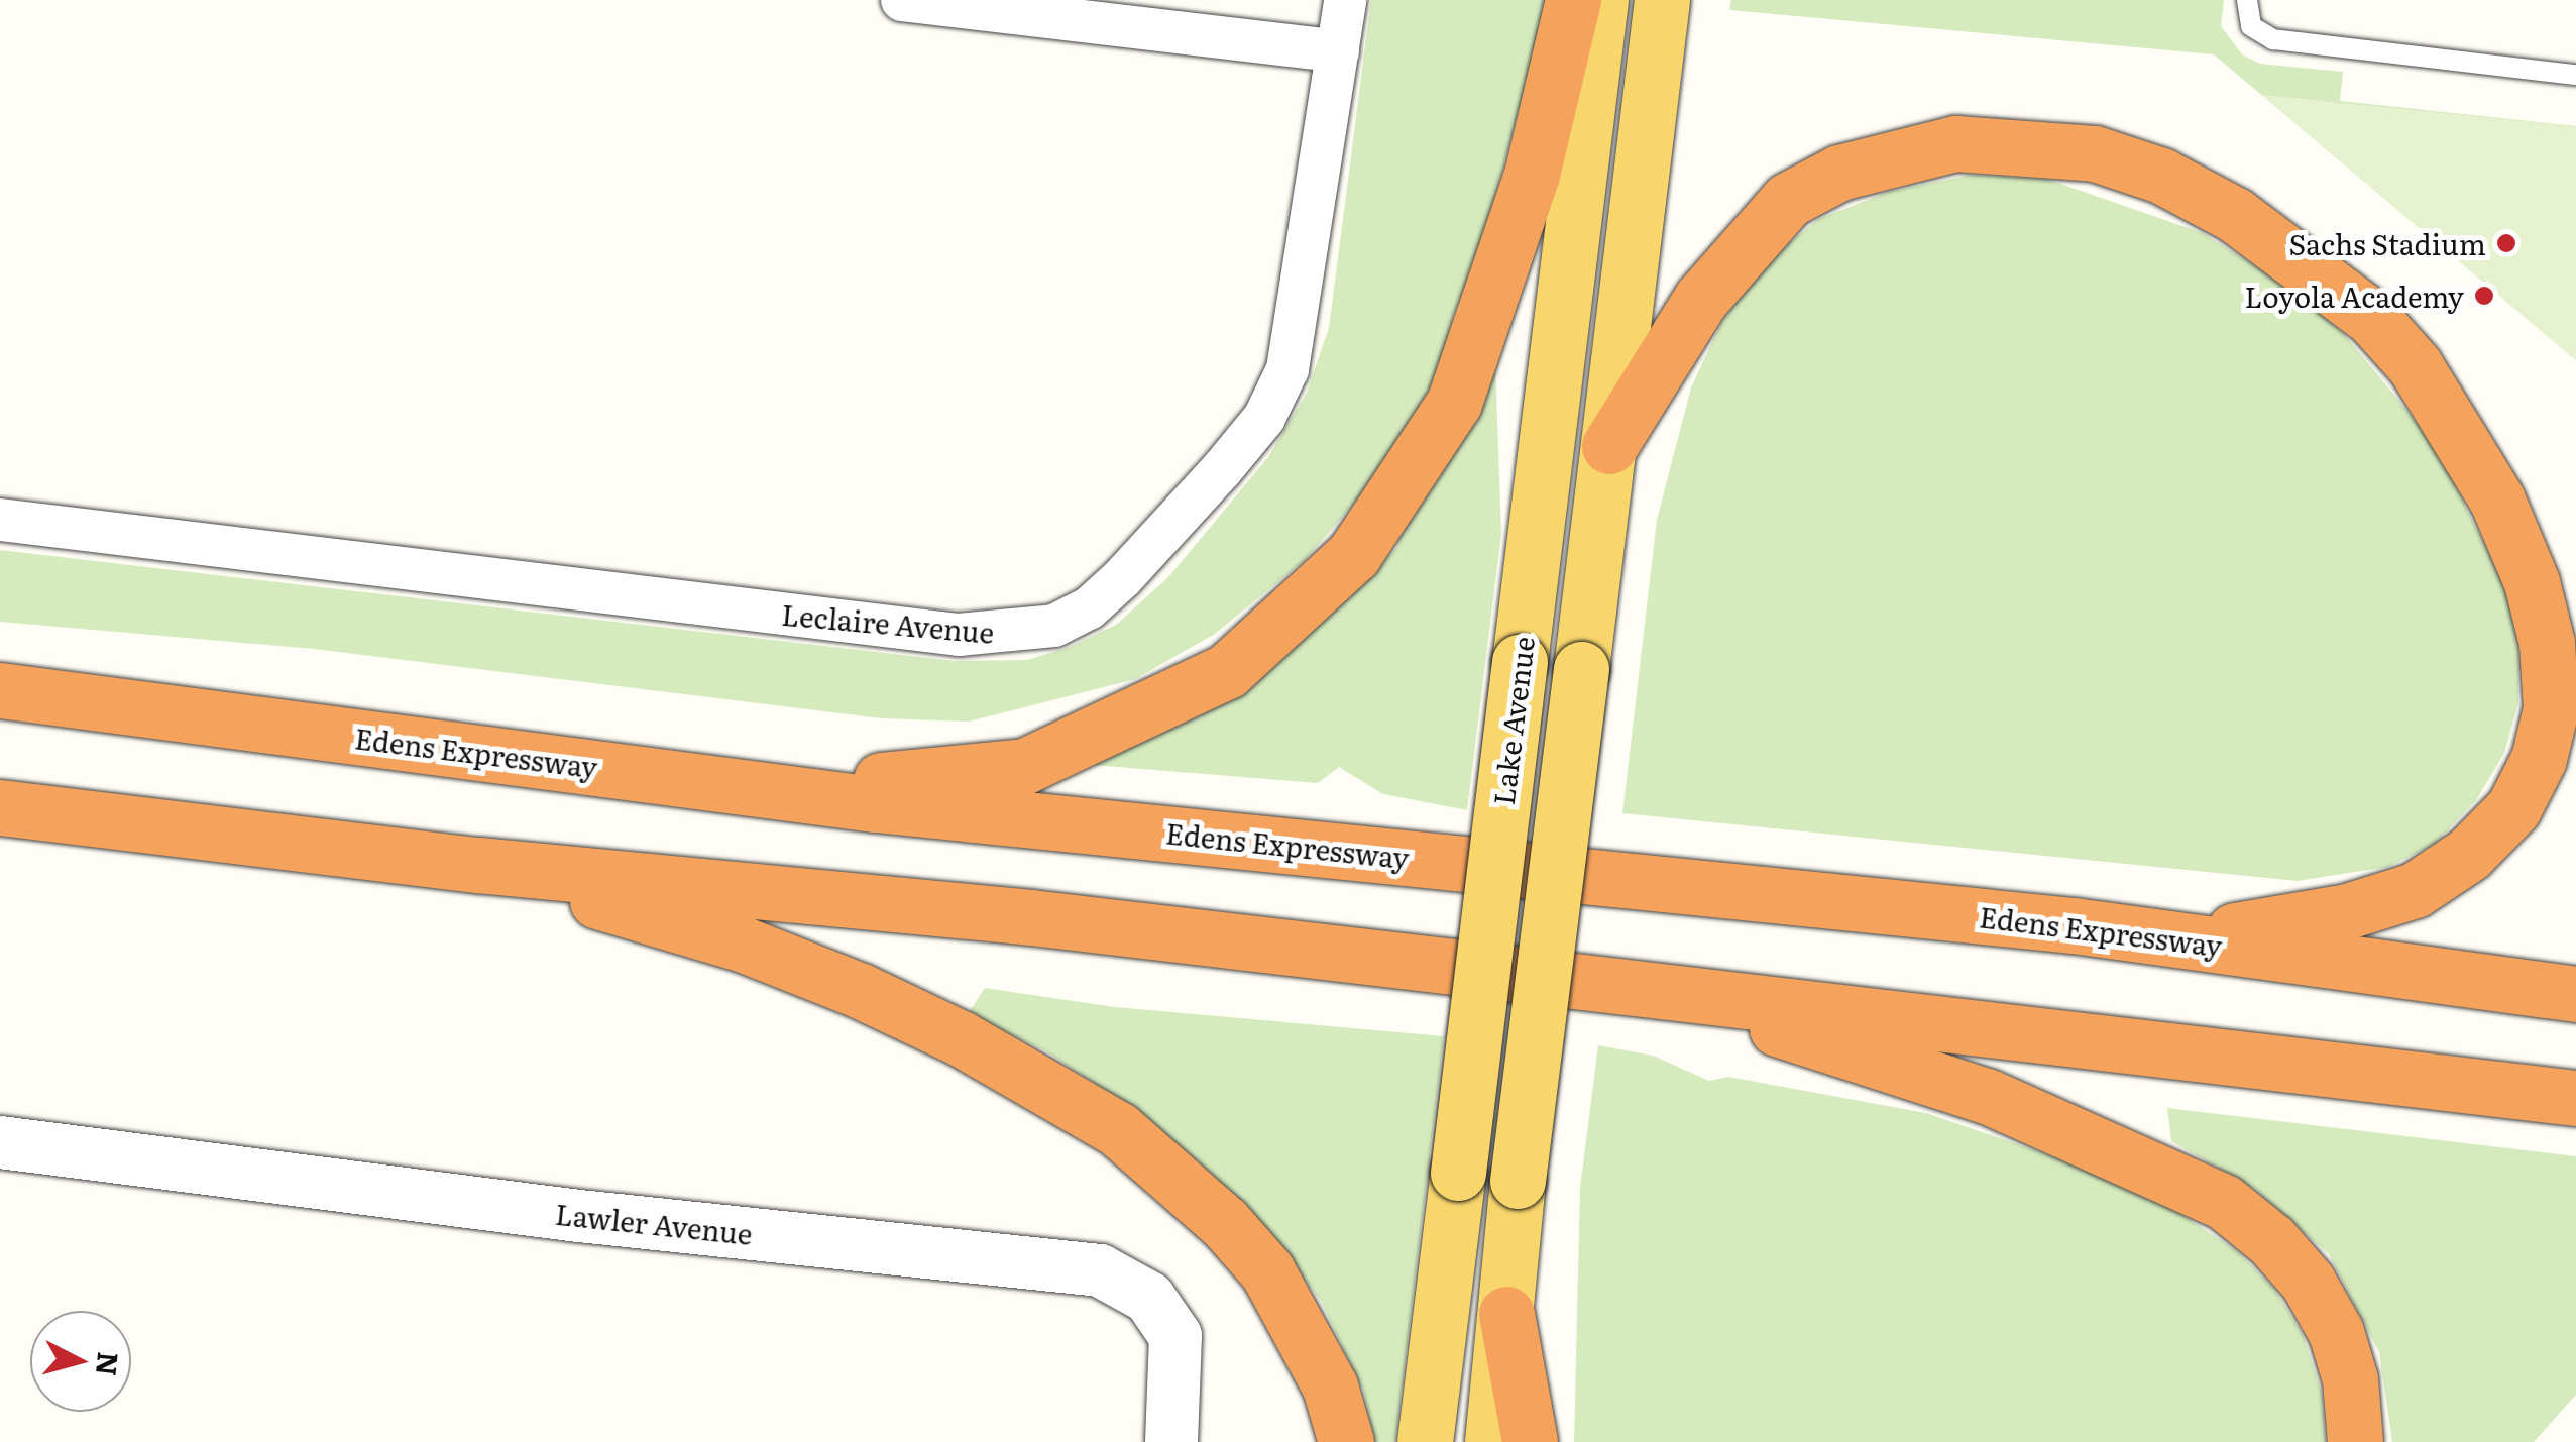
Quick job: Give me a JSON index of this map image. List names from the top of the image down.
{
  "streets": {
    "highway": ["Edens Expressway"],
    "main road": ["Lake Avenue"],
    "street": ["Leclaire Avenue", "Lawler Avenue"]
  },
  "places": ["Sachs Stadium", "Loyola Academy"],
  "north": "right"
}
